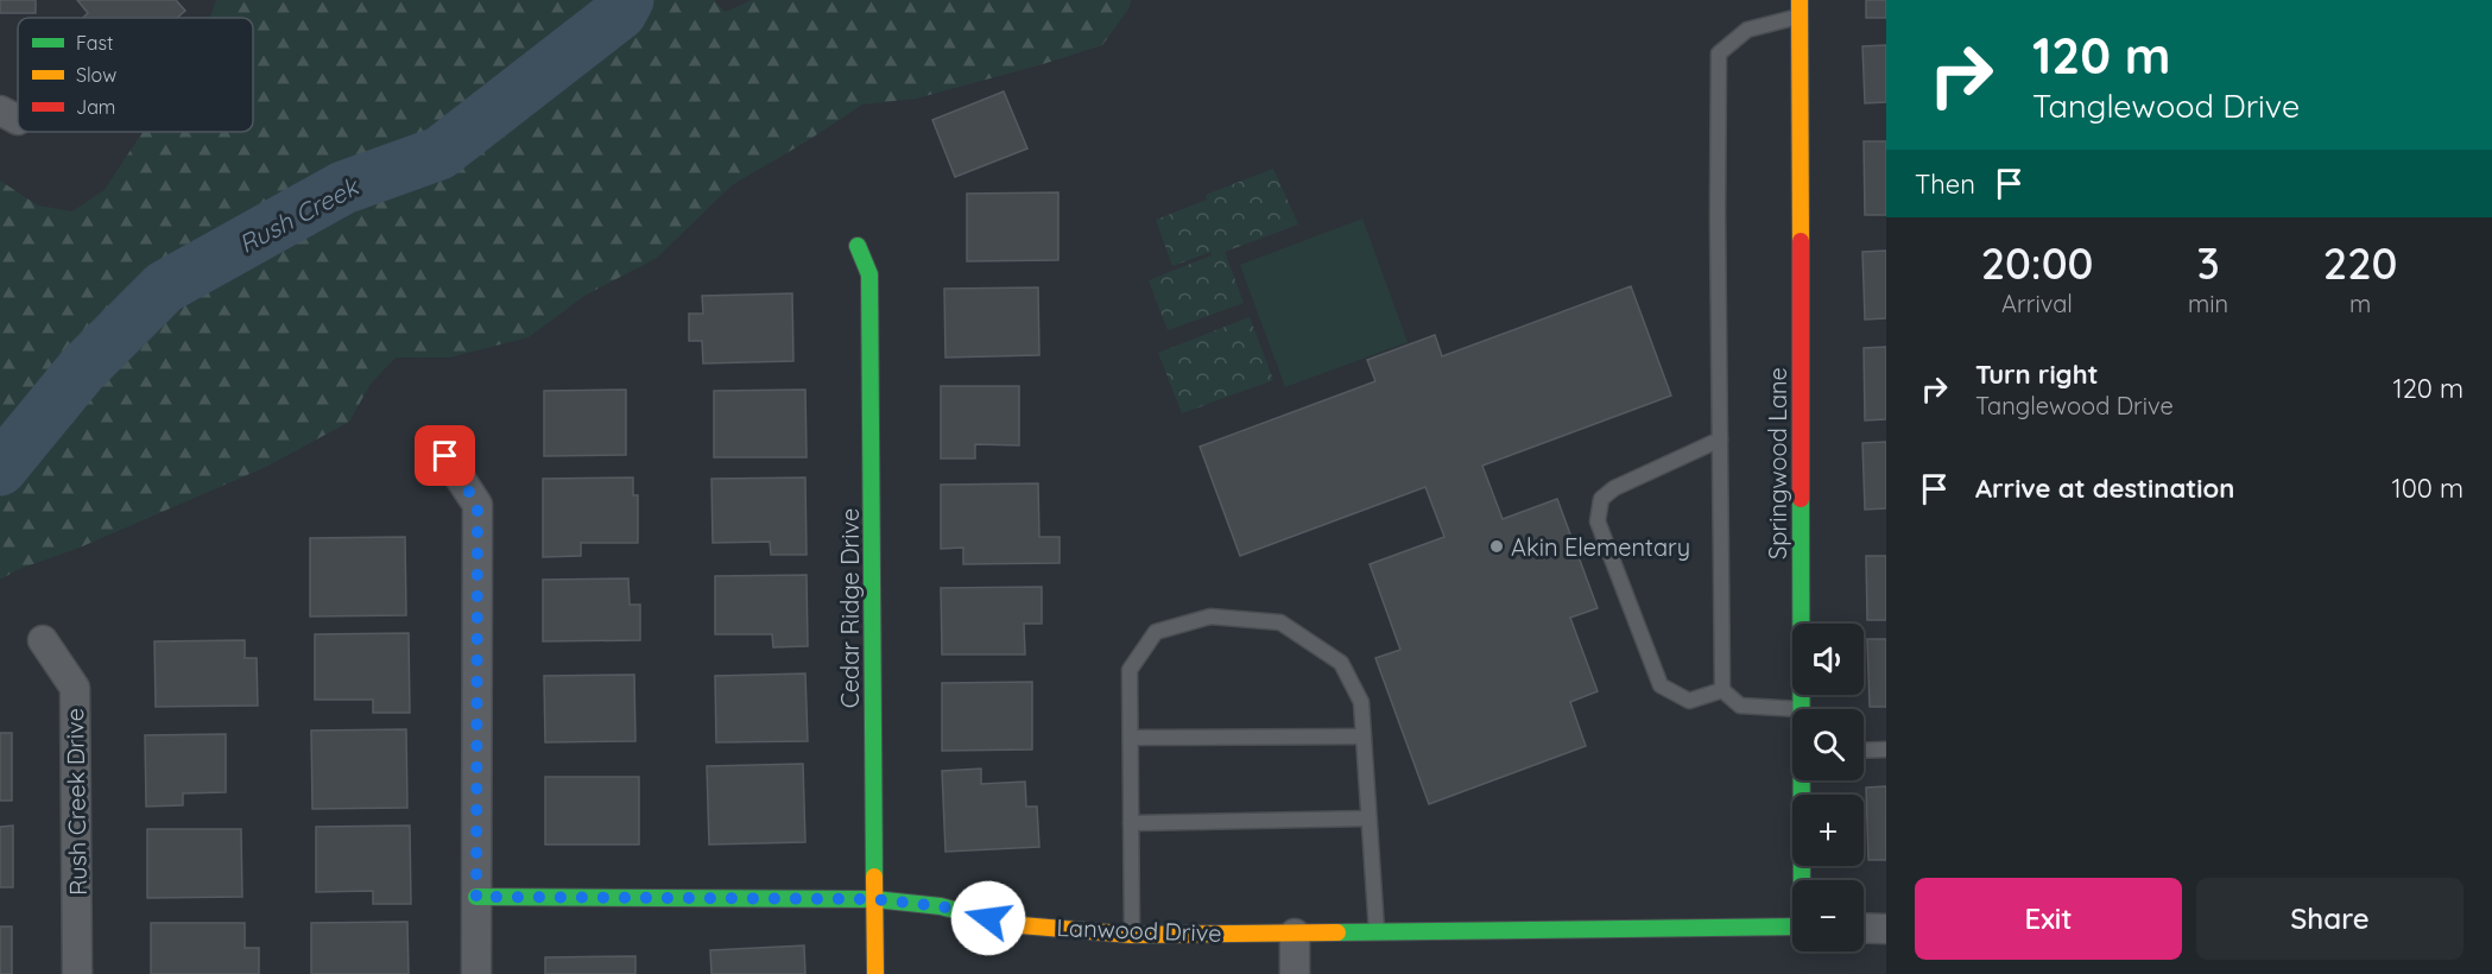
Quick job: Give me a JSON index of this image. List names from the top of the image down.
{
  "streets": {
    "street": [
      "Springwood Lane",
      "Cedar Ridge Drive",
      "Rush Creek Drive",
      "Lanwood Drive"
    ]
  },
  "crossings": [
    ["Cedar Ridge Drive", "Lanwood Drive"]
  ],
  "water": ["Rush Creek"],
  "places": ["Akin Elementary"],
  "legend": ["Fast", "Slow", "Jam"],
  "page": {
    "turn": ["120 m", "Tanglewood Drive"],
    "then": "Then",
    "eta": [
      "20:00",
      "Arrival",
      "3",
      "min",
      "220",
      "m"
    ],
    "list": [
      {
        "name": "Turn right",
        "note": "Tanglewood Drive",
        "value": "120 m"
      },
      {
        "name": "Arrive at destination",
        "value": "100 m"
      }
    ],
    "map_buttons": ["+", "−"],
    "buttons": ["Exit", "Share"]
  }
}
